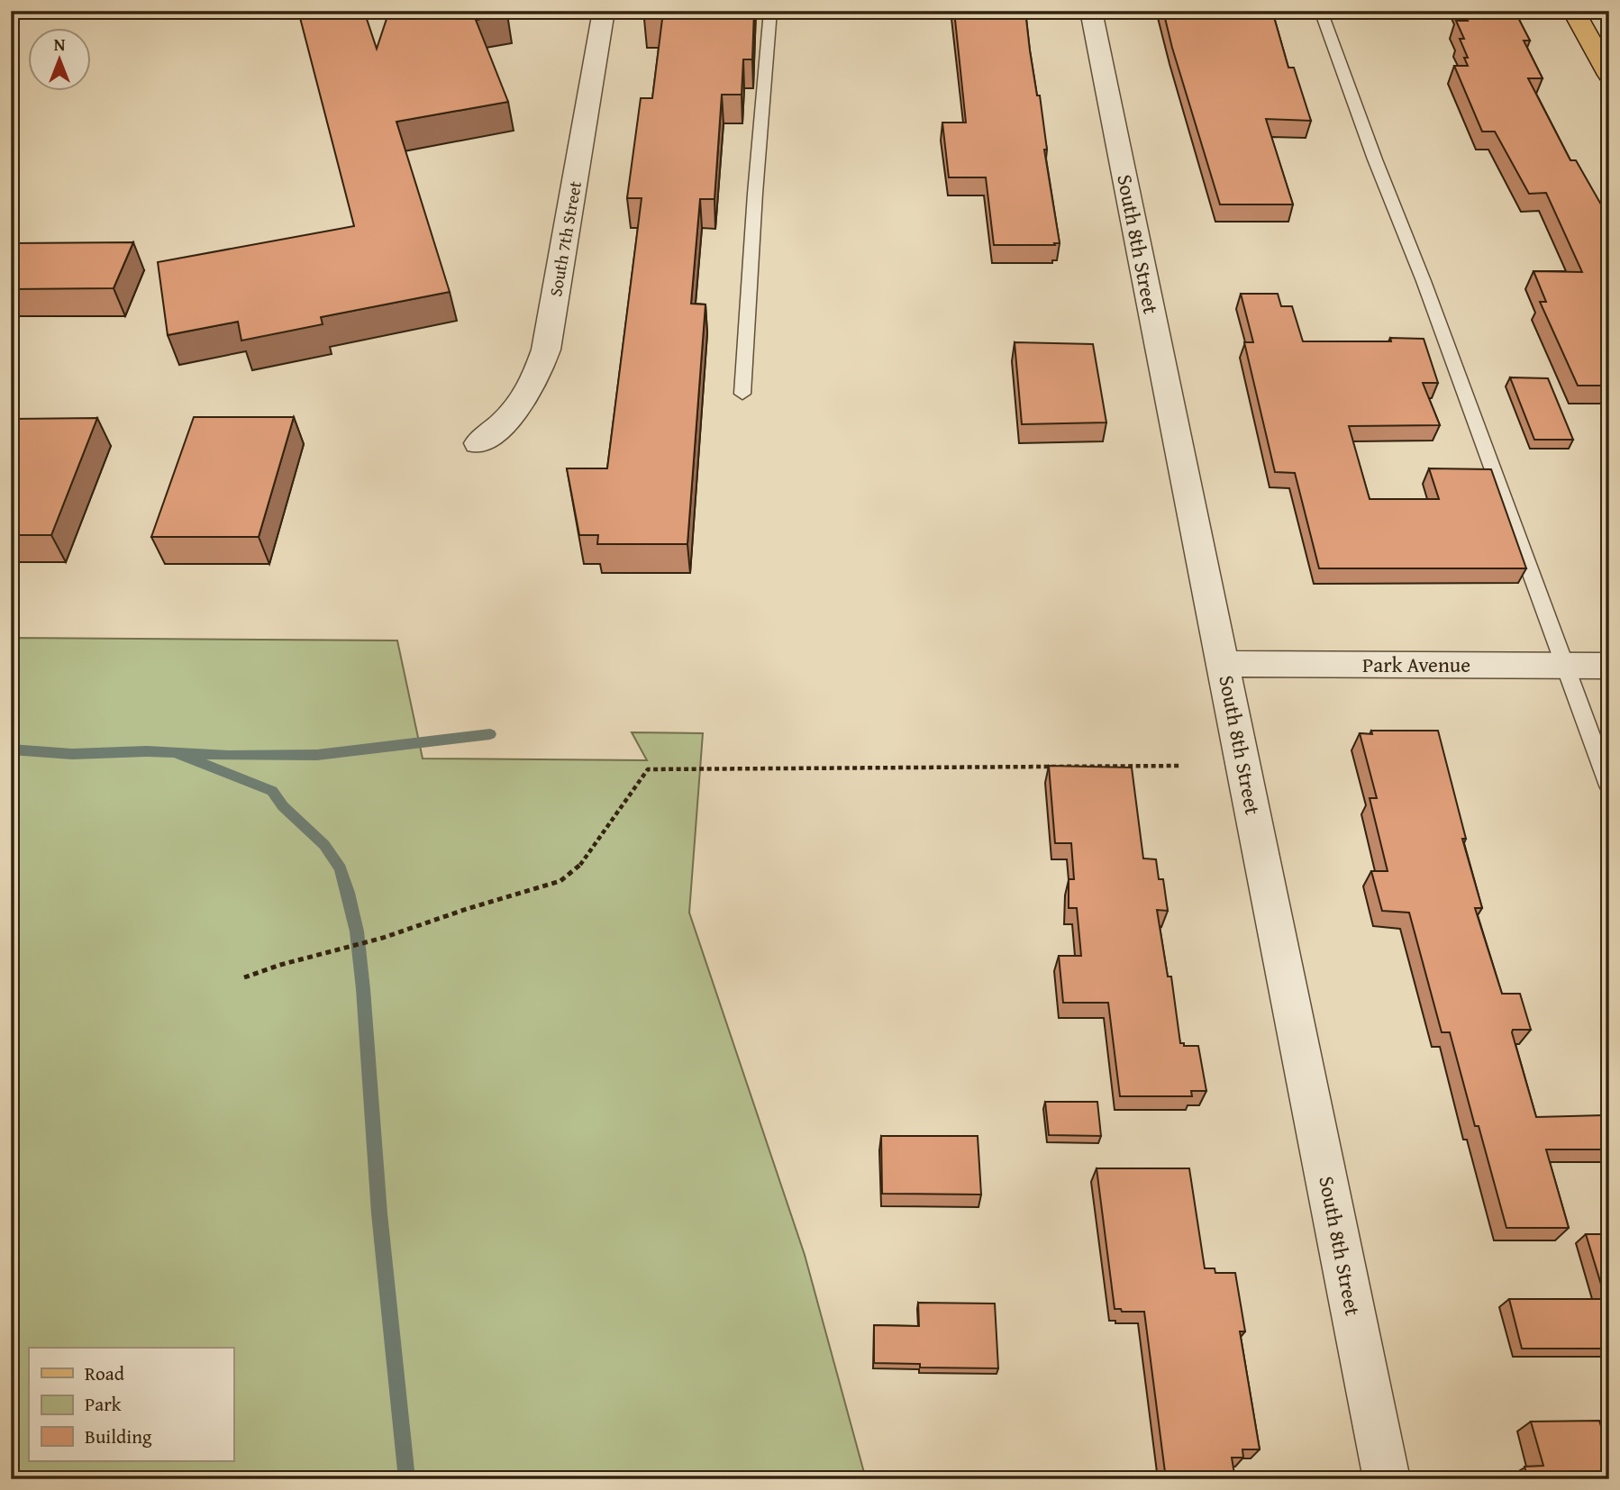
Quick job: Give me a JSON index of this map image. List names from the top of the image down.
{
  "streets": {
    "street": ["South 7th Street", "South 8th Street", "Park Avenue"]
  },
  "crossings": [
    ["South 8th Street", "Park Avenue"]
  ],
  "legend": ["Road", "Park", "Building"],
  "north": "top"
}
